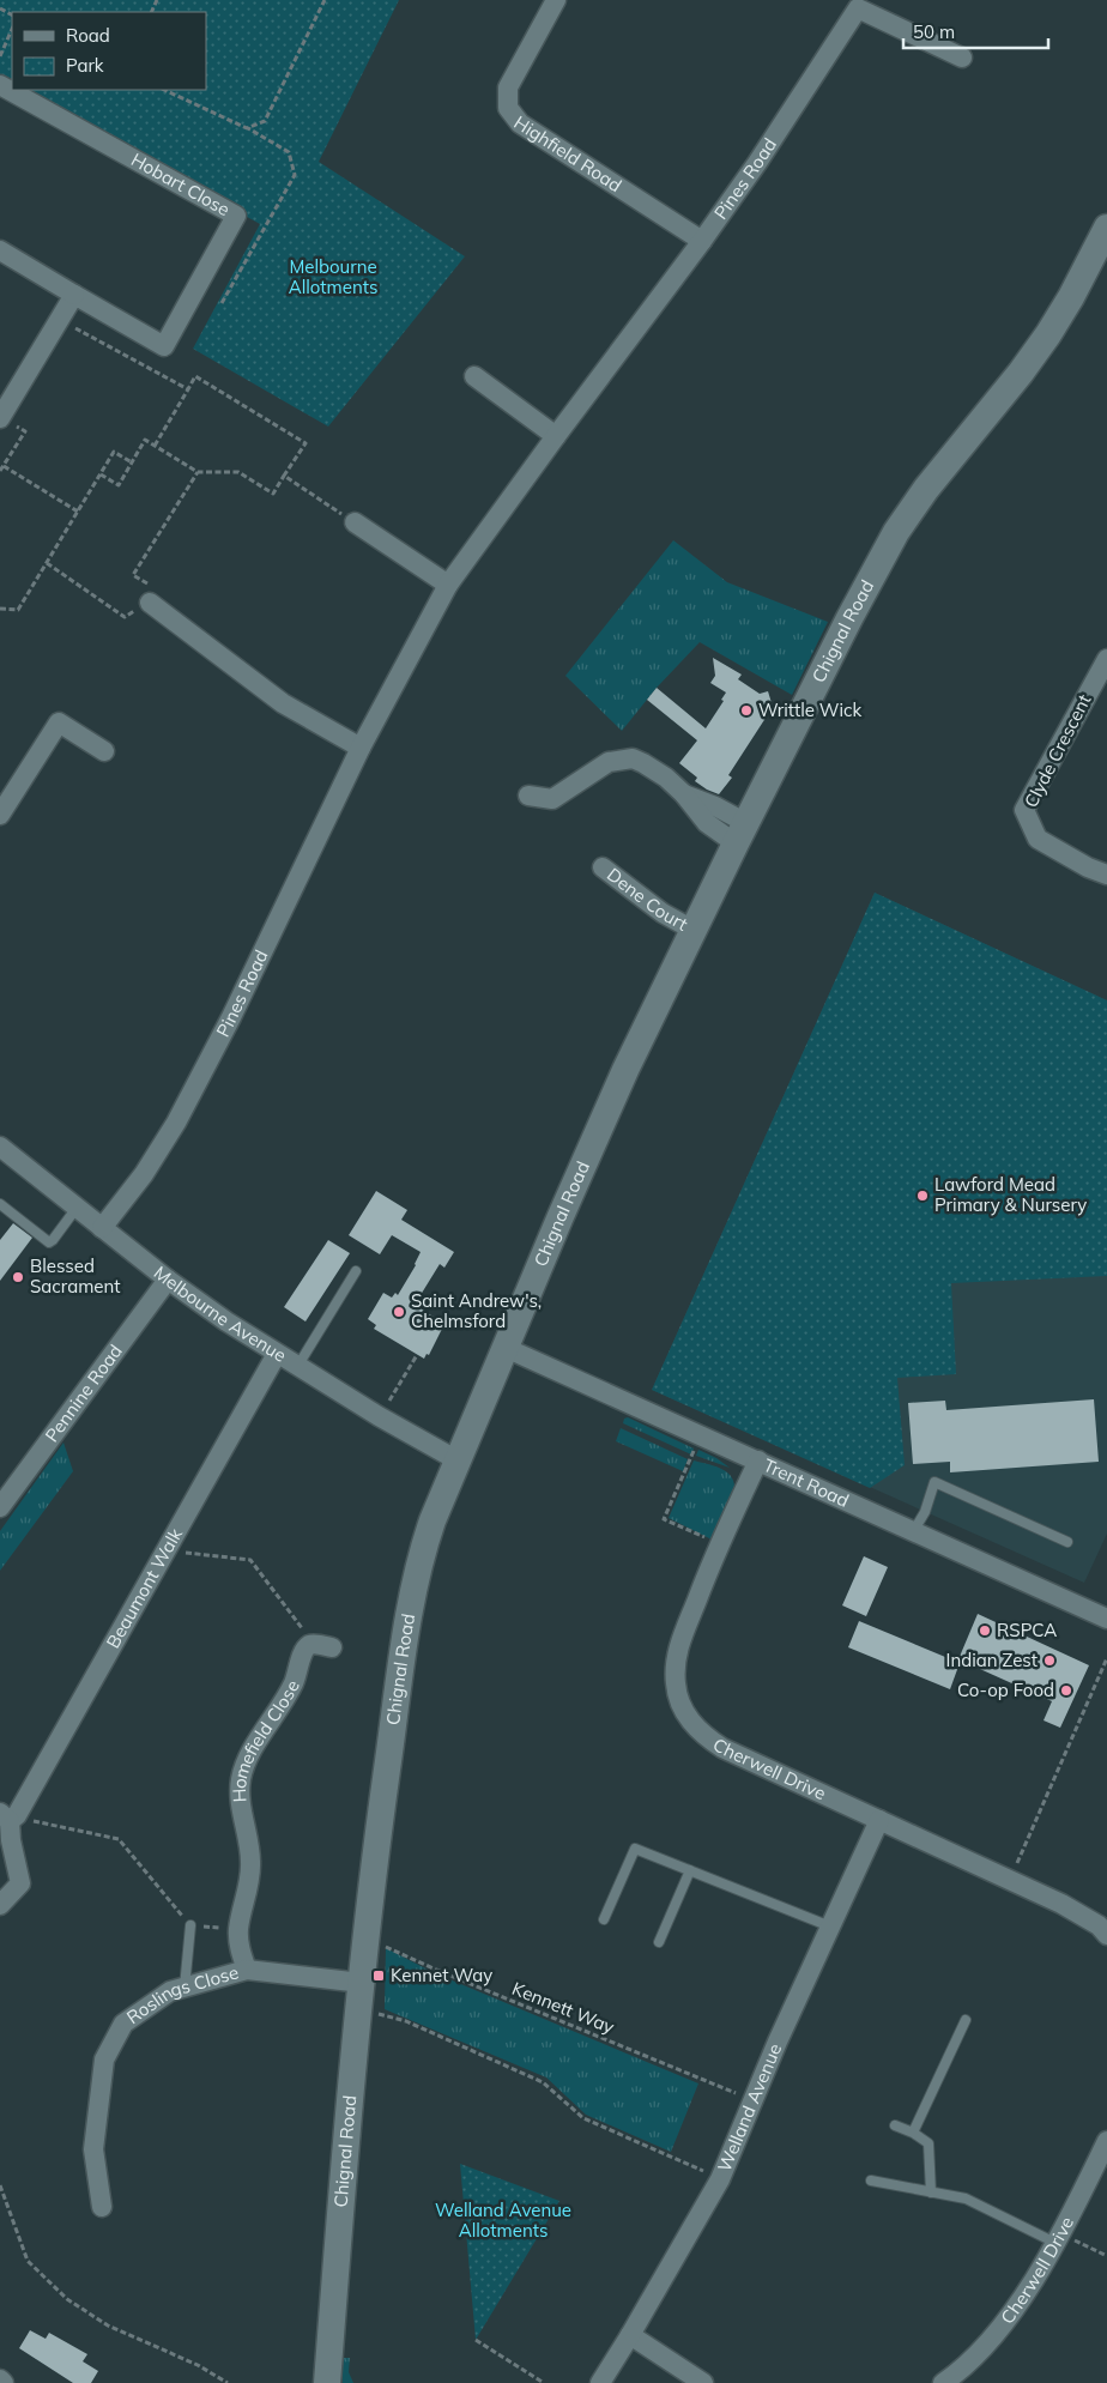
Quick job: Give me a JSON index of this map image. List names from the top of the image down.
{
  "streets": {
    "street": [
      "Highfield Road",
      "Pines Road",
      "Hobart Close",
      "Chignal Road",
      "Clyde Crescent",
      "Dene Court",
      "Melbourne Avenue",
      "Pennine Road",
      "Trent Road",
      "Beaumont Walk",
      "Homefield Close",
      "Cherwell Drive",
      "Roslings Close",
      "Welland Avenue"
    ],
    "path": ["Kennett Way"]
  },
  "crossings": [
    ["Highfield Road", "Pines Road"],
    ["Pines Road", "Melbourne Avenue"],
    ["Chignal Road", "Dene Court"],
    ["Chignal Road", "Melbourne Avenue"],
    ["Chignal Road", "Trent Road"],
    ["Chignal Road", "Roslings Close"],
    ["Chignal Road", "Kennett Way"],
    ["Melbourne Avenue", "Pennine Road"],
    ["Melbourne Avenue", "Beaumont Walk"],
    ["Trent Road", "Cherwell Drive"],
    ["Homefield Close", "Roslings Close"],
    ["Cherwell Drive", "Welland Avenue"],
    ["Kennett Way", "Welland Avenue"]
  ],
  "parks": ["Melbourne Allotments", "Welland Avenue Allotments"],
  "places": {
    "other": [
      "Writtle Wick",
      "Lawford Mead Primary & Nursery",
      "Blessed Sacrament",
      "Saint Andrew's, Chelmsford",
      "RSPCA",
      "Indian Zest",
      "Co-op Food"
    ],
    "transit": ["Kennet Way"]
  },
  "legend": ["Road", "Park"],
  "scale_bar": "50 m"
}
